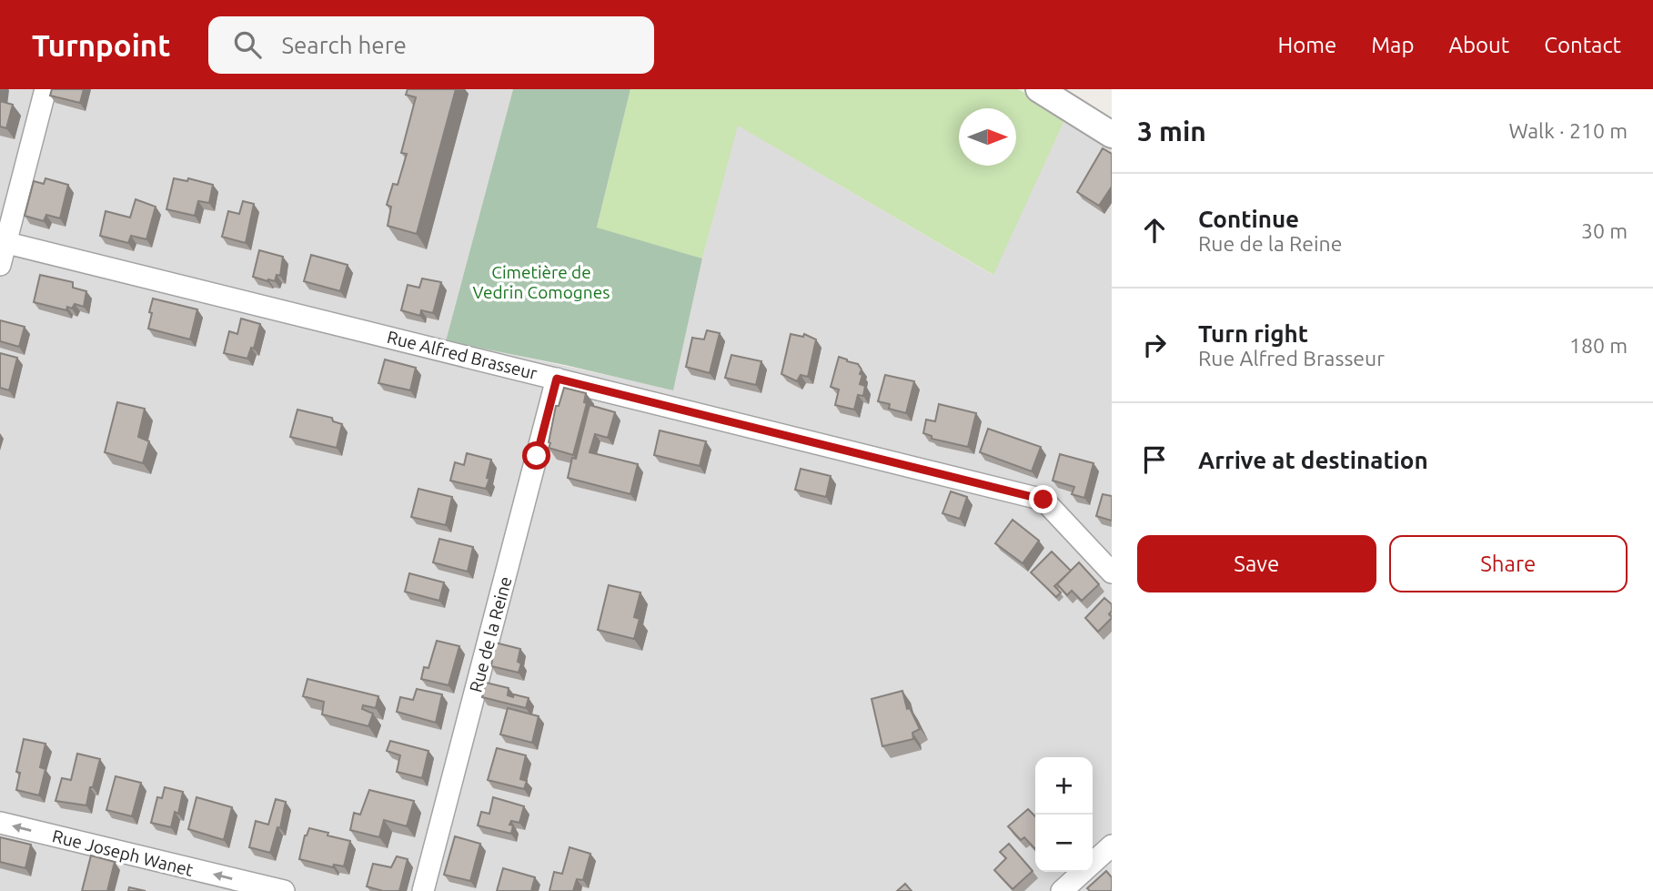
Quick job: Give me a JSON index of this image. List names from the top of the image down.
{
  "streets": {
    "street": ["Rue Alfred Brasseur", "Rue de la Reine", "Rue Joseph Wanet"]
  },
  "crossings": [
    ["Rue Alfred Brasseur", "Rue de la Reine"]
  ],
  "one_way": ["Rue Joseph Wanet"],
  "parks": ["Cimetière de Vedrin Comognes"],
  "north": "right",
  "page": {
    "header": "Turnpoint",
    "search": "Search here",
    "nav": [
      "Home",
      "Map",
      "About",
      "Contact"
    ],
    "heading": ["3 min", "Walk · 210 m"],
    "list": [
      ["Continue", "Rue de la Reine", "30 m"],
      ["Turn right", "Rue Alfred Brasseur", "180 m"],
      "Arrive at destination"
    ],
    "buttons": ["Save", "Share"],
    "map_buttons": ["+", "−"]
  }
}
